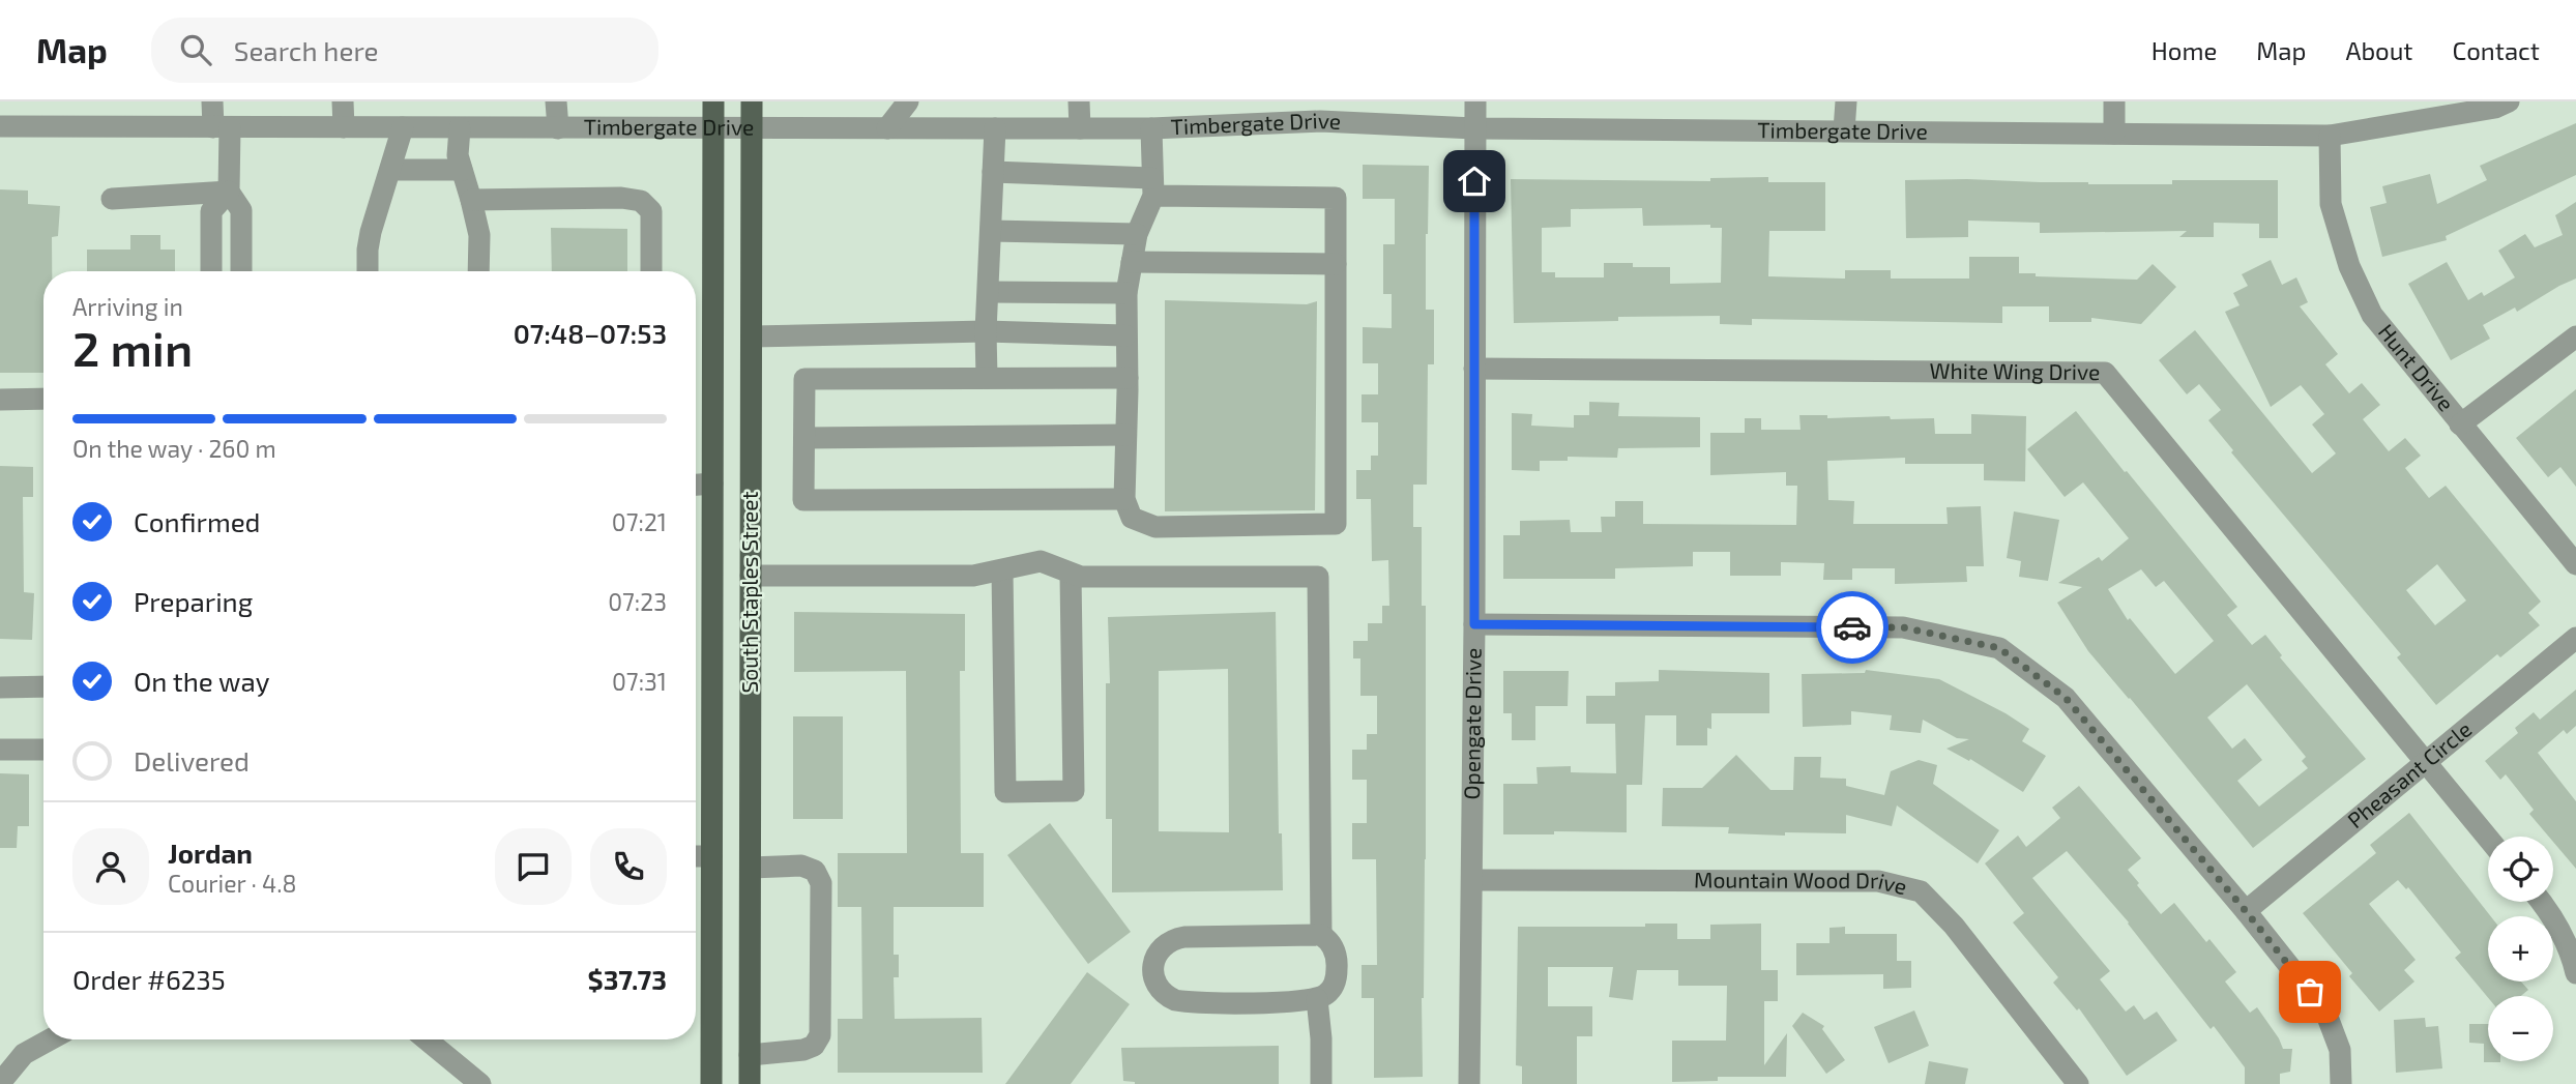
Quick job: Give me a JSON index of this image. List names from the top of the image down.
{
  "streets": {
    "main road": ["South Staples Street"],
    "street": [
      "Timbergate Drive",
      "Hunt Drive",
      "White Wing Drive",
      "Opengate Drive",
      "Pheasant Circle",
      "Mountain Wood Drive"
    ]
  },
  "crossings": [
    ["Timbergate Drive", "Hunt Drive"],
    ["Timbergate Drive", "South Staples Street"],
    ["Timbergate Drive", "Opengate Drive"],
    ["White Wing Drive", "Opengate Drive"],
    ["White Wing Drive", "Pheasant Circle"],
    ["Opengate Drive", "Mountain Wood Drive"]
  ],
  "page": {
    "header": "Map",
    "search": "Search here",
    "nav": [
      "Home",
      "Map",
      "About",
      "Contact"
    ],
    "heading": ["2 min", "Arriving in", "07:48–07:53"],
    "panel": [
      "Jordan",
      "Courier · 4.8",
      "Order #6235",
      "$37.73"
    ],
    "bar": "On the way · 260 m",
    "list": [
      ["Confirmed", "07:21"],
      ["Preparing", "07:23"],
      ["On the way", "07:31"],
      "Delivered"
    ],
    "map_buttons": ["+", "−"]
  }
}
